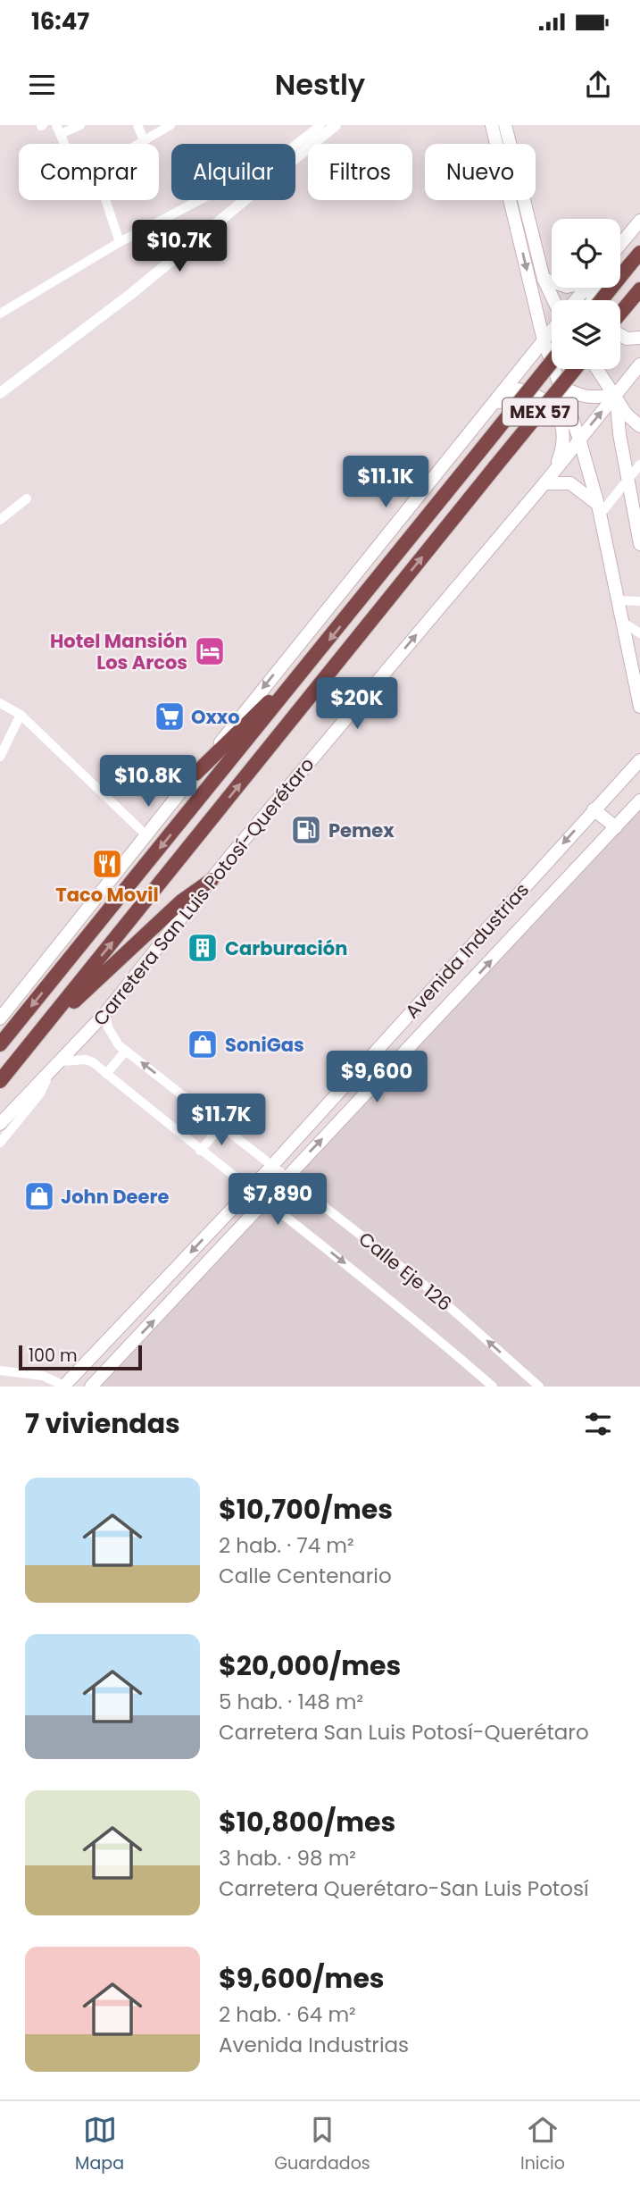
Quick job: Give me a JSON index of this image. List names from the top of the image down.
{
  "streets": {
    "highway": ["MEX 57"],
    "main road": ["Carretera San Luis Potosí-Querétaro", "Avenida Industrias"],
    "street": ["Calle Eje 126"]
  },
  "crossings": [
    ["Carretera San Luis Potosí-Querétaro", "Calle Eje 126"],
    ["Avenida Industrias", "Calle Eje 126"]
  ],
  "places": {
    "hotel": ["Hotel Mansión Los Arcos"],
    "supermarket": ["Oxxo"],
    "fuel station": ["Pemex"],
    "restaurant": ["Taco Movil"],
    "building": ["Carburación"],
    "shop": ["SoniGas", "John Deere"]
  },
  "scale_bar": "100 m",
  "page": {
    "status": "16:47",
    "header": "Nestly",
    "chip": [
      "Comprar",
      "Alquilar",
      "Filtros",
      "Nuevo"
    ],
    "price": [
      "$10.7K",
      "$11.1K",
      "$20K",
      "$10.8K",
      "$9,600",
      "$11.7K",
      "$7,890"
    ],
    "scale": "100 m",
    "heading": "7 viviendas",
    "list": [
      {
        "name": "$10,700/mes",
        "note": "2 hab. · 74 m² · Calle Centenario"
      },
      {
        "name": "$20,000/mes",
        "note": "5 hab. · 148 m² · Carretera San Luis Potosí-Querétaro"
      },
      {
        "name": "$10,800/mes",
        "note": "3 hab. · 98 m² · Carretera Querétaro-San Luis Potosí"
      },
      {
        "name": "$9,600/mes",
        "note": "2 hab. · 64 m² · Avenida Industrias"
      }
    ],
    "tabs": ["Mapa", "Guardados", "Inicio"]
  }
}
